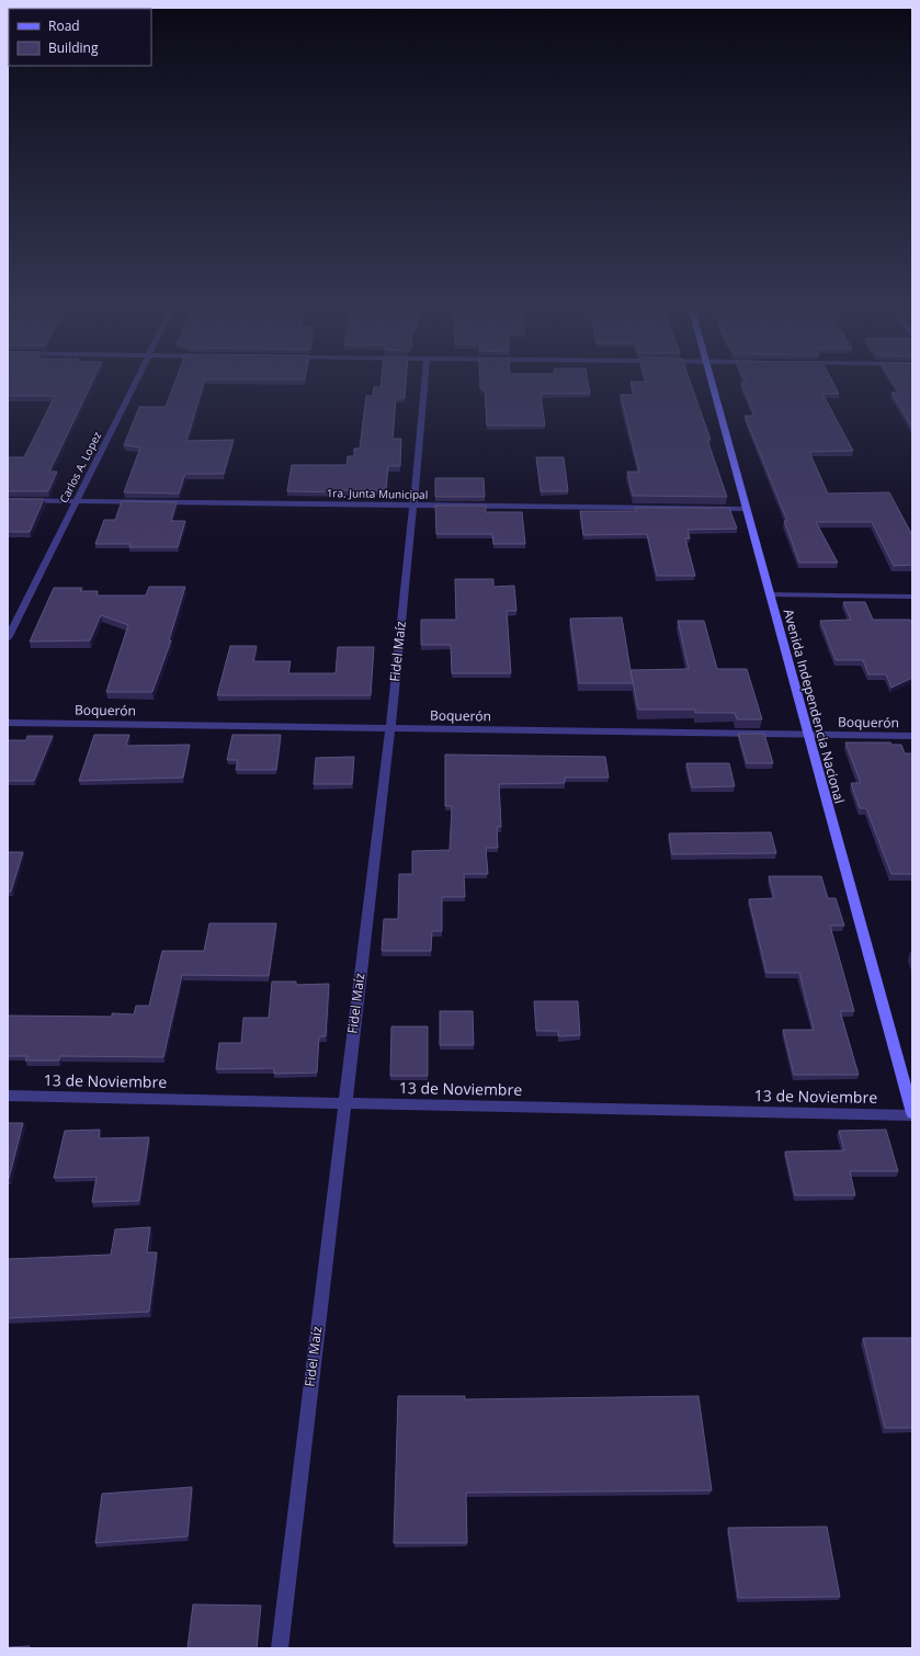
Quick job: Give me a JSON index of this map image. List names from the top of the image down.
{
  "streets": {
    "main road": ["Avenida Independencia Nacional"],
    "street": [
      "Carlos A. Lopez",
      "1ra. Junta Municipal",
      "Fidel Maíz",
      "Boquerón",
      "13 de Noviembre"
    ]
  },
  "crossings": [
    ["Carlos A. Lopez", "1ra. Junta Municipal"],
    ["1ra. Junta Municipal", "Fidel Maíz"],
    ["1ra. Junta Municipal", "Avenida Independencia Nacional"],
    ["Fidel Maíz", "Boquerón"],
    ["Fidel Maíz", "13 de Noviembre"],
    ["Avenida Independencia Nacional", "Boquerón"],
    ["Avenida Independencia Nacional", "13 de Noviembre"]
  ],
  "legend": ["Road", "Building"]
}
